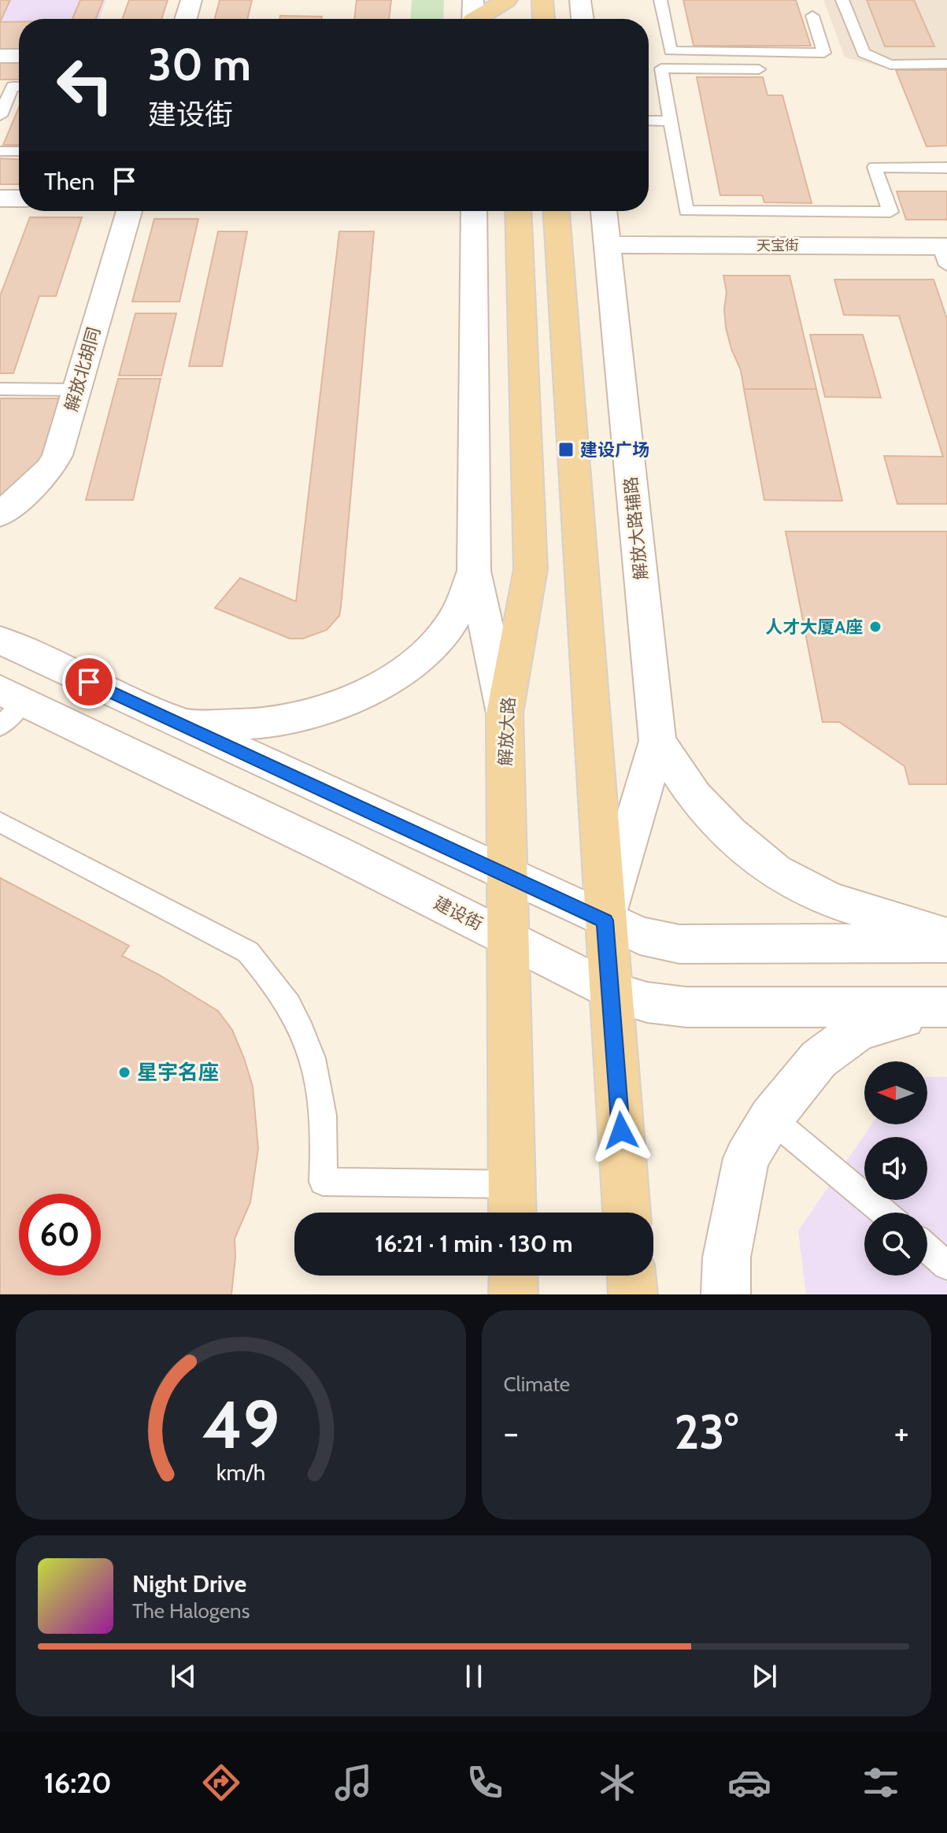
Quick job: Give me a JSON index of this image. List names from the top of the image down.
{
  "streets": {
    "main road": ["解放大路"],
    "street": [
      "天宝街",
      "解放北胡同",
      "解放大路辅路",
      "建设街"
    ]
  },
  "crossings": [
    ["天宝街", "解放大路辅路"],
    ["解放大路", "建设街"]
  ],
  "places": {
    "transit": ["建设广场"],
    "other": ["人才大厦A座", "星宇名座"]
  },
  "north": "left",
  "page": {
    "turn": ["30 m", "建设街"],
    "then": "Then",
    "limit": "60",
    "trip": "16:21 · 1 min · 130 m",
    "tile": "Climate",
    "heat": ["−", "23°", "+"],
    "song": ["Night Drive", "The Halogens"],
    "tabs": "16:20",
    "gauge": ["49", "km/h"]
  }
}
